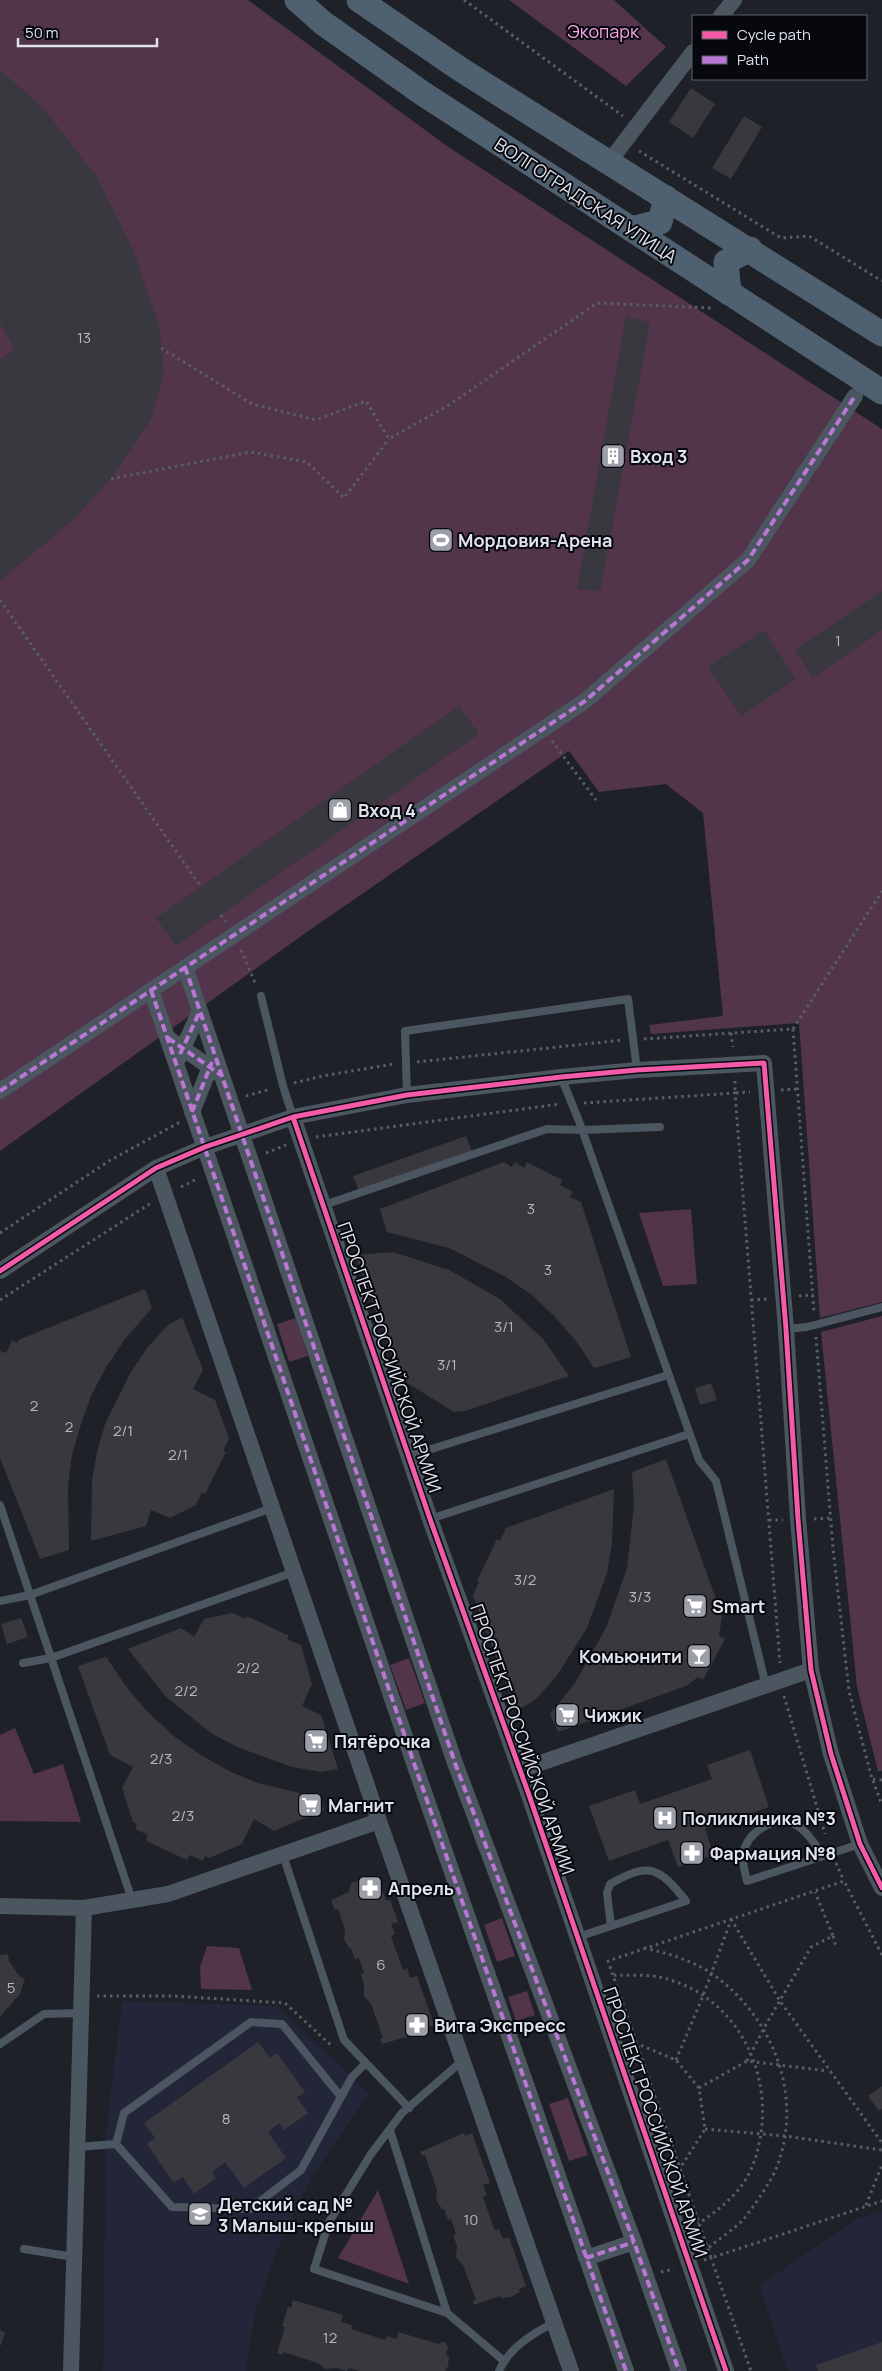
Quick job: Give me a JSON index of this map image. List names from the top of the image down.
{
  "streets": {
    "main road": ["ВОЛГОГРАДСКАЯ УЛИЦА"],
    "street": ["ПРОСПЕКТ РОССИЙСКОЙ АРМИИ"]
  },
  "parks": ["Экопарк"],
  "places": {
    "building": ["Вход 3"],
    "sports": ["Мордовия-Арена"],
    "shop": ["Вход 4"],
    "supermarket": [
      "Smart",
      "Чижик",
      "Пятёрочка",
      "Магнит"
    ],
    "bar": ["Комьюнити"],
    "hospital": ["Поликлиника №3"],
    "pharmacy": ["Фармация №8", "Апрель", "Вита Экспресс"],
    "school or university": ["Детский сад № 3 Малыш-крепыш"]
  },
  "house_numbers": [
    "13",
    "1",
    "3",
    "3",
    "3/1",
    "3/1",
    "2",
    "2",
    "2/1",
    "2/1",
    "3/2",
    "3/3",
    "2/2",
    "2/2",
    "2/3",
    "2/3",
    "6",
    "5",
    "8",
    "10",
    "12"
  ],
  "legend": ["Cycle path", "Path"],
  "scale_bar": "50 m"
}
